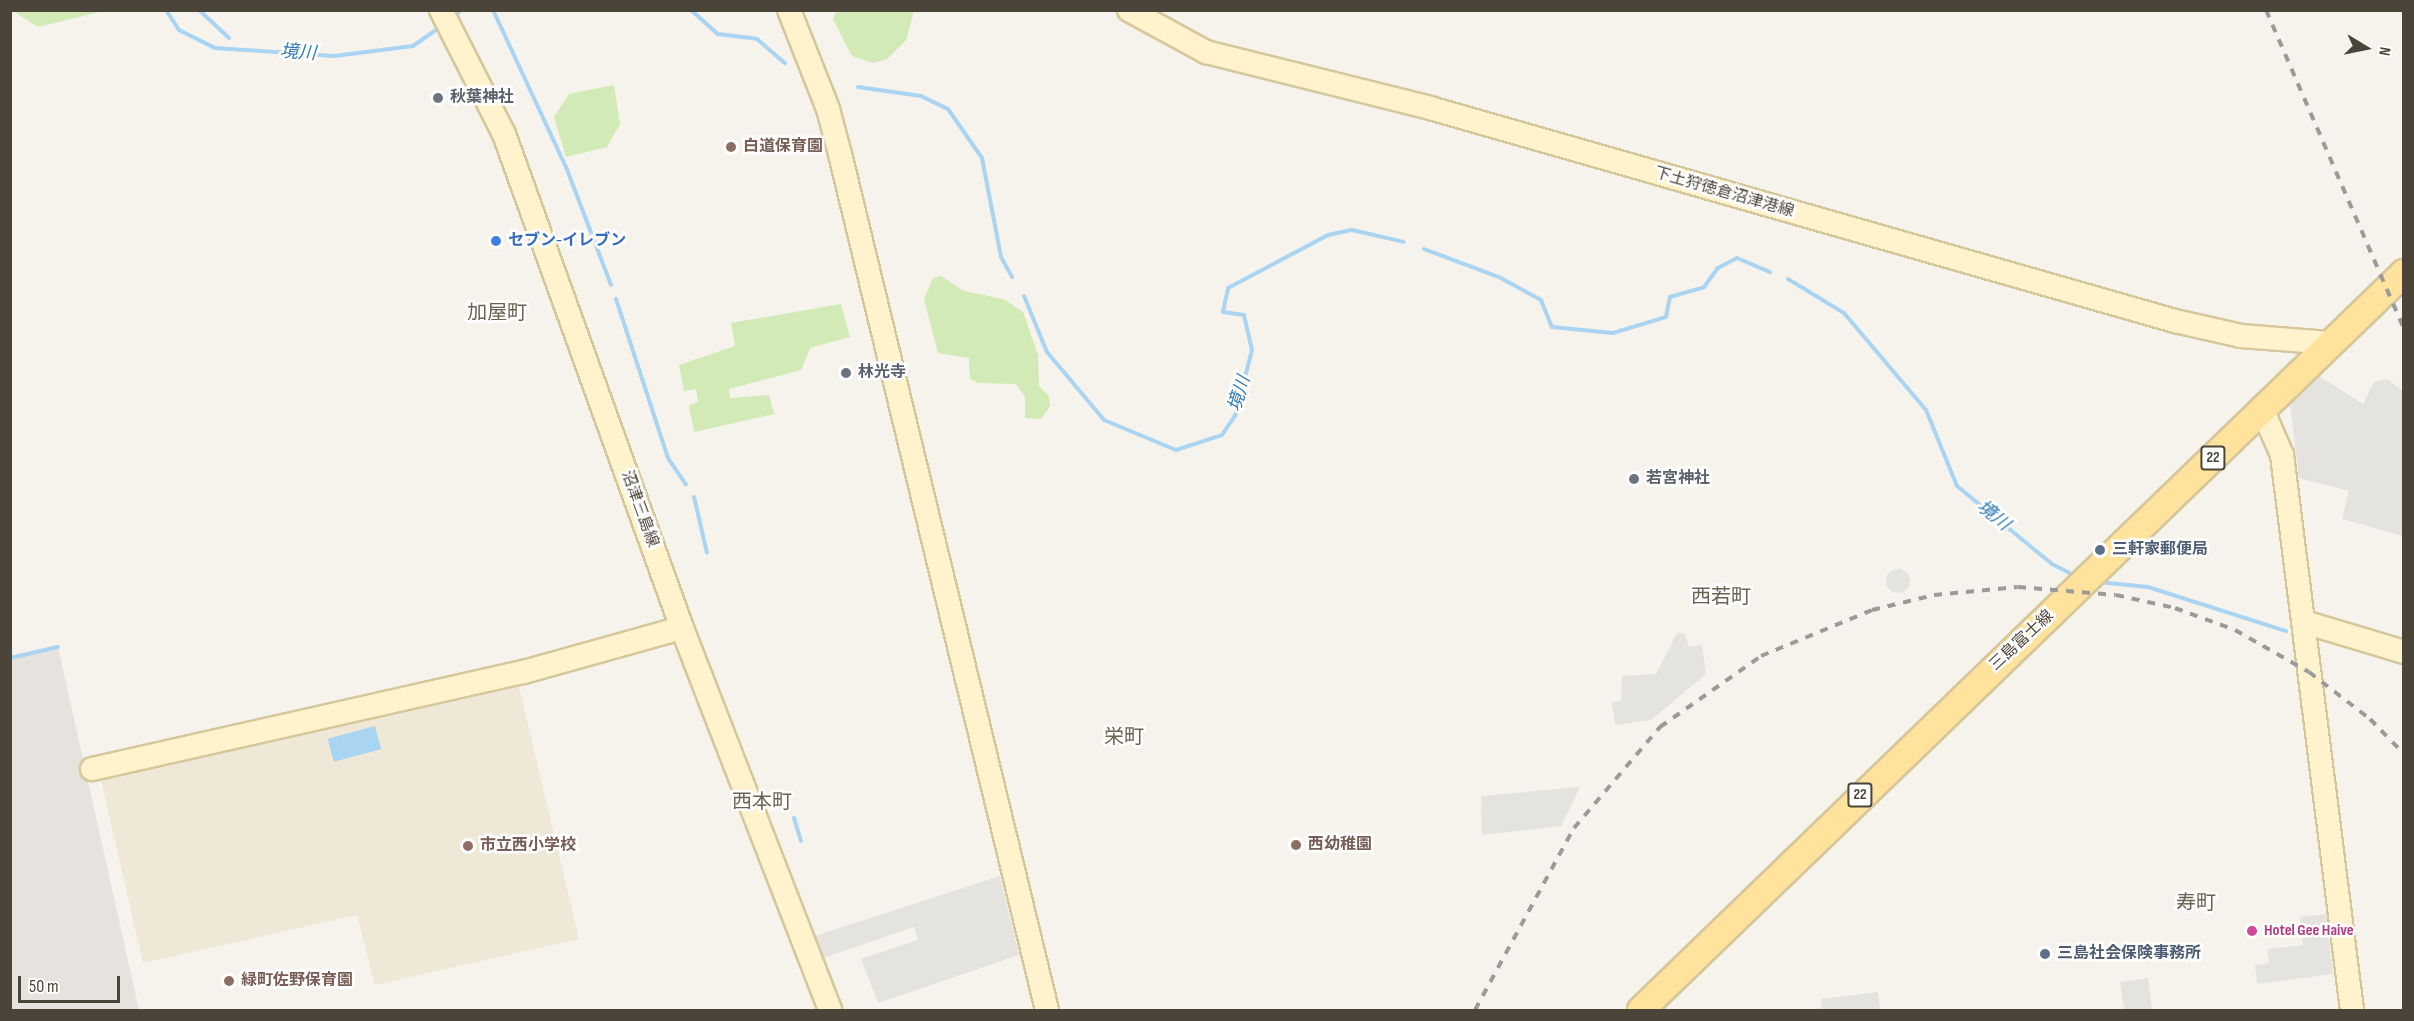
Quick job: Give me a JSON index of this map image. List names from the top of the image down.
{
  "streets": {
    "main road": ["22", "三島富士線"],
    "street": ["下土狩徳倉沼津港線", "沼津三島線"]
  },
  "crossings": [
    ["下土狩徳倉沼津港線", "三島富士線"]
  ],
  "districts": [
    "加屋町",
    "西若町",
    "栄町",
    "西本町",
    "寿町"
  ],
  "water": ["境川"],
  "places": [
    "秋葉神社",
    "白道保育園",
    "セブン-イレブン",
    "林光寺",
    "若宮神社",
    "三軒家郵便局",
    "西幼稚園",
    "市立西小学校",
    "Hotel Gee Haive",
    "三島社会保険事務所",
    "緑町佐野保育園"
  ],
  "scale_bar": "50 m",
  "north": "right"
}
